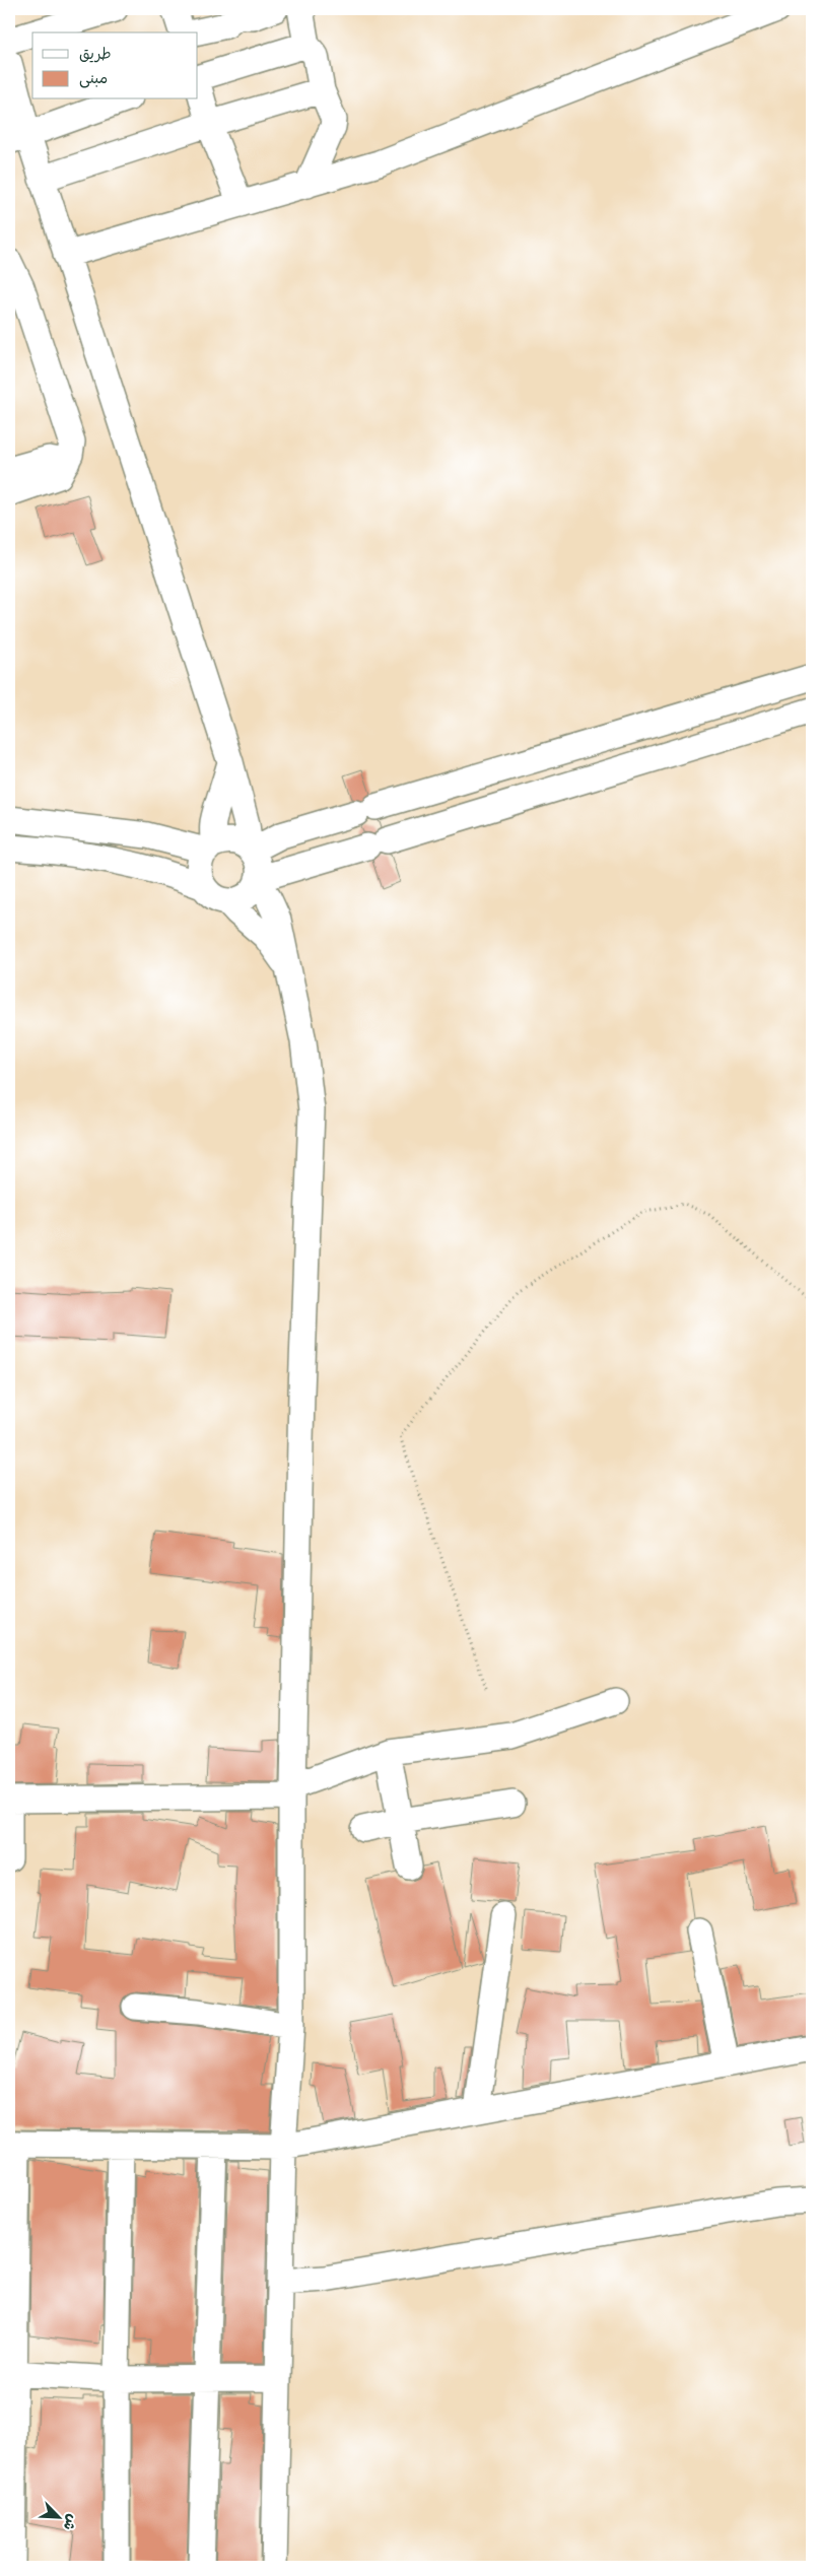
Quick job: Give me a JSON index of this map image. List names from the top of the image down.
{
  "legend": ["طريق", "مبنى"],
  "north": "bottom right"
}
